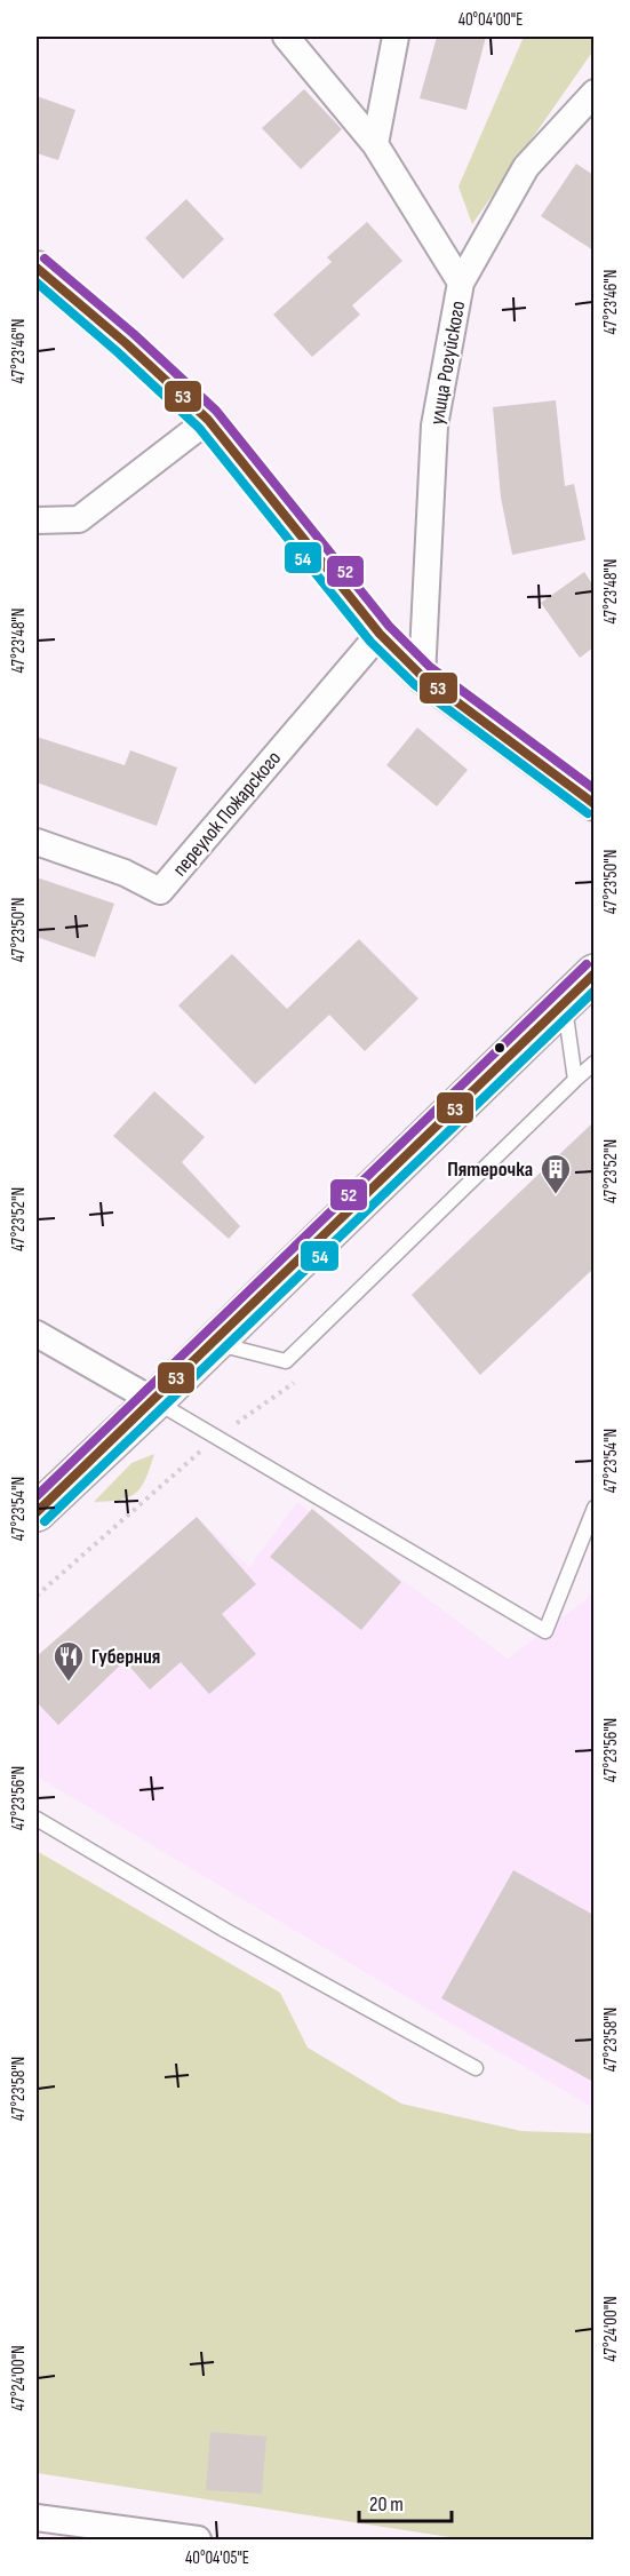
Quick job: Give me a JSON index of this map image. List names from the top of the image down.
{
  "streets": {
    "street": ["улица Рогуйского", "переулок Пожарского"]
  },
  "places": {
    "building": ["Пятерочка"],
    "restaurant": ["Губерния"]
  },
  "lines": ["transit line 52", "transit line 53", "transit line 54"],
  "scale_bar": "20 m",
  "coordinates": [
    "40°04'00\"E",
    "47°23'46\"N",
    "47°23'48\"N",
    "47°23'50\"N",
    "47°23'52\"N",
    "47°23'54\"N",
    "47°23'56\"N",
    "47°23'58\"N",
    "47°24'00\"N",
    "40°04'05\"E"
  ]
}
